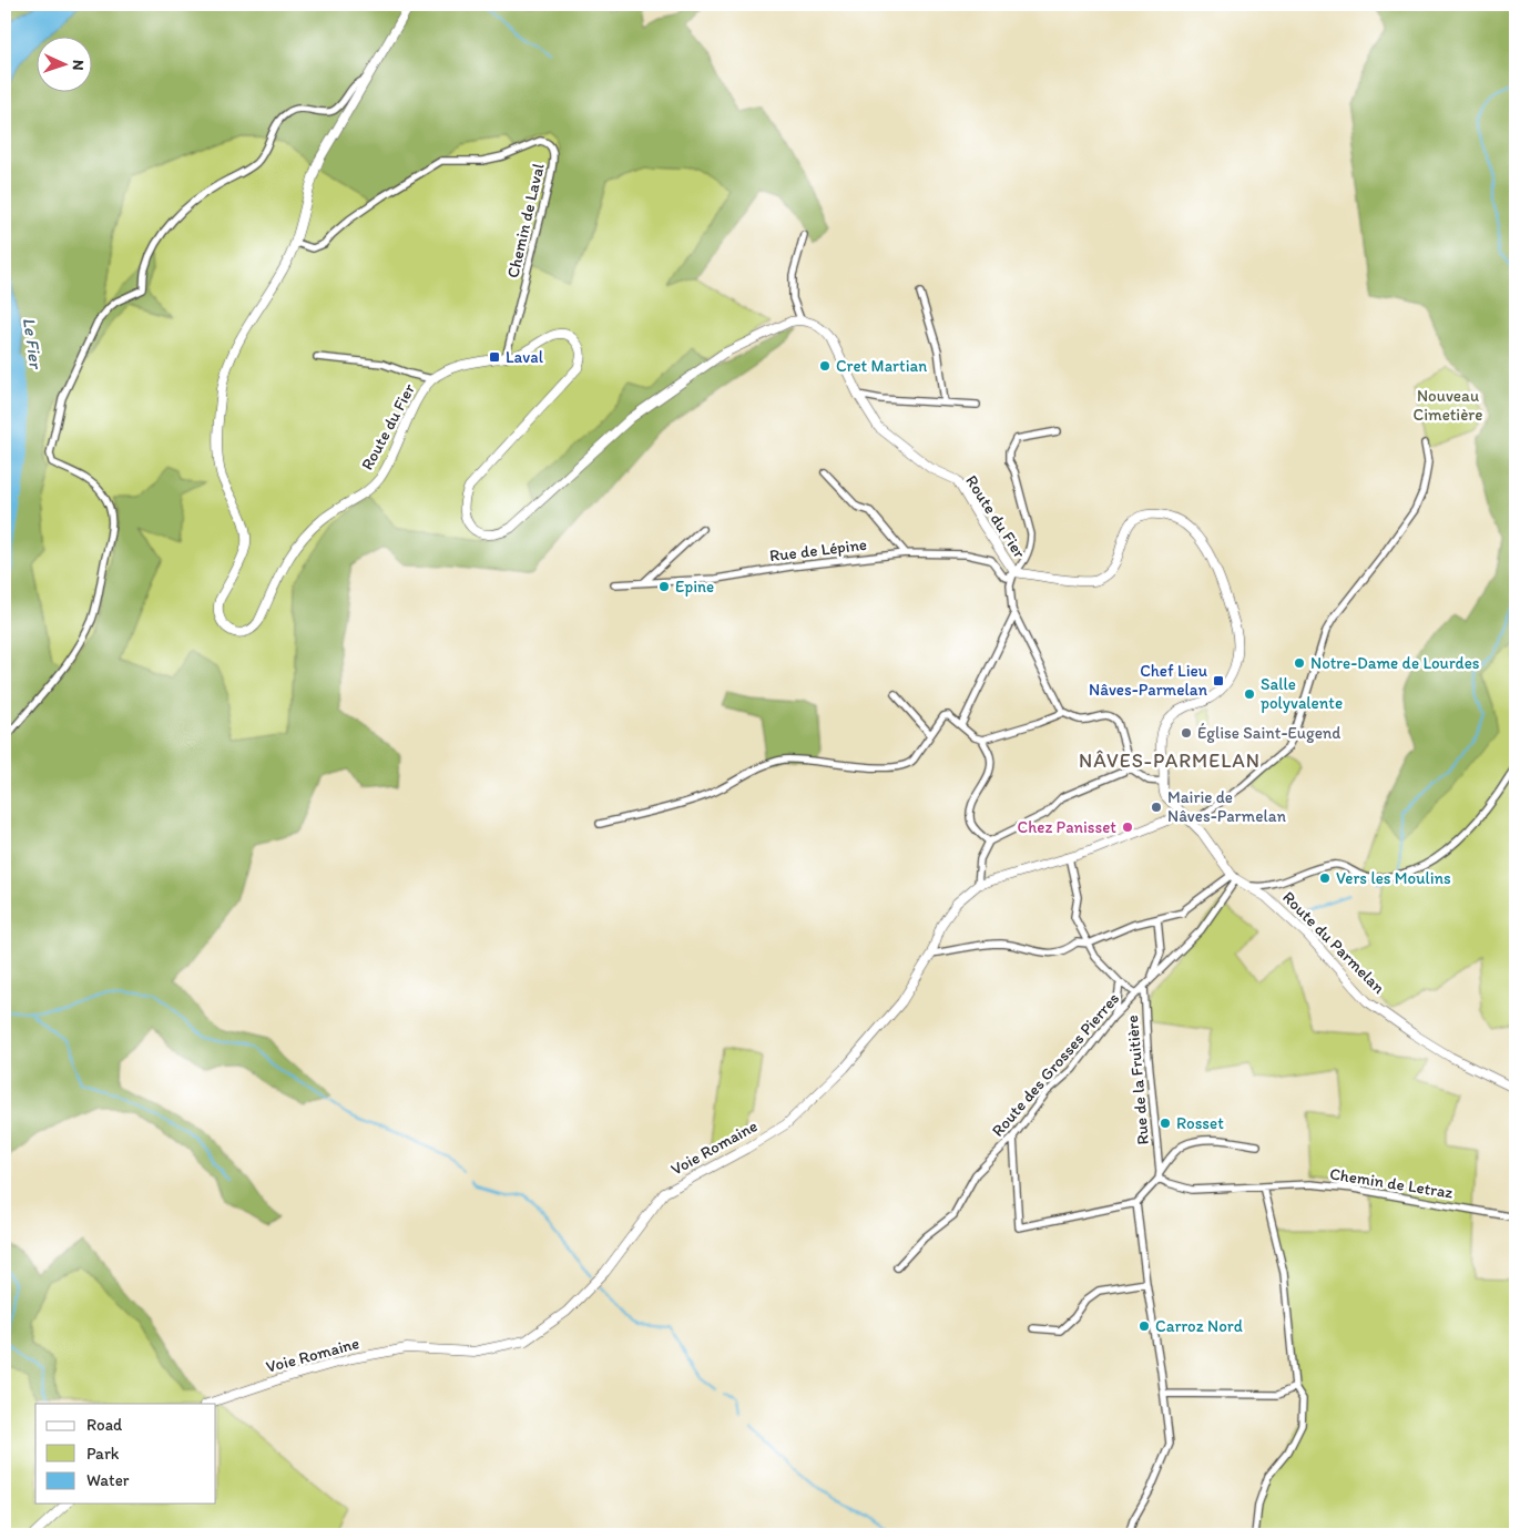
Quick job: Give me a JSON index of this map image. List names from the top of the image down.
{
  "streets": {
    "main road": ["Route du Fier", "Route du Parmelan", "Voie Romaine"],
    "street": [
      "Chemin de Laval",
      "Rue de Lépine",
      "Route des Grosses Pierres",
      "Rue de la Fruitière",
      "Chemin de Letraz"
    ]
  },
  "crossings": [
    ["Chemin de Laval", "Route du Fier"],
    ["Route du Fier", "Rue de Lépine"],
    ["Route du Fier", "Route du Parmelan"],
    ["Route du Fier", "Voie Romaine"],
    ["Route du Parmelan", "Route des Grosses Pierres"],
    ["Route du Parmelan", "Voie Romaine"],
    ["Route des Grosses Pierres", "Rue de la Fruitière"]
  ],
  "districts": ["NÂVES-PARMELAN"],
  "water": ["Le Fier"],
  "parks": ["Nouveau Cimetière"],
  "places": {
    "transit": ["Laval", "Chef Lieu Nâves-Parmelan"],
    "other": [
      "Cret Martian",
      "Epine",
      "Notre-Dame de Lourdes",
      "Salle polyvalente",
      "Église Saint-Eugend",
      "Mairie de Nâves-Parmelan",
      "Chez Panisset",
      "Vers les Moulins",
      "Rosset",
      "Carroz Nord"
    ]
  },
  "legend": ["Road", "Park", "Water"],
  "north": "right"
}
